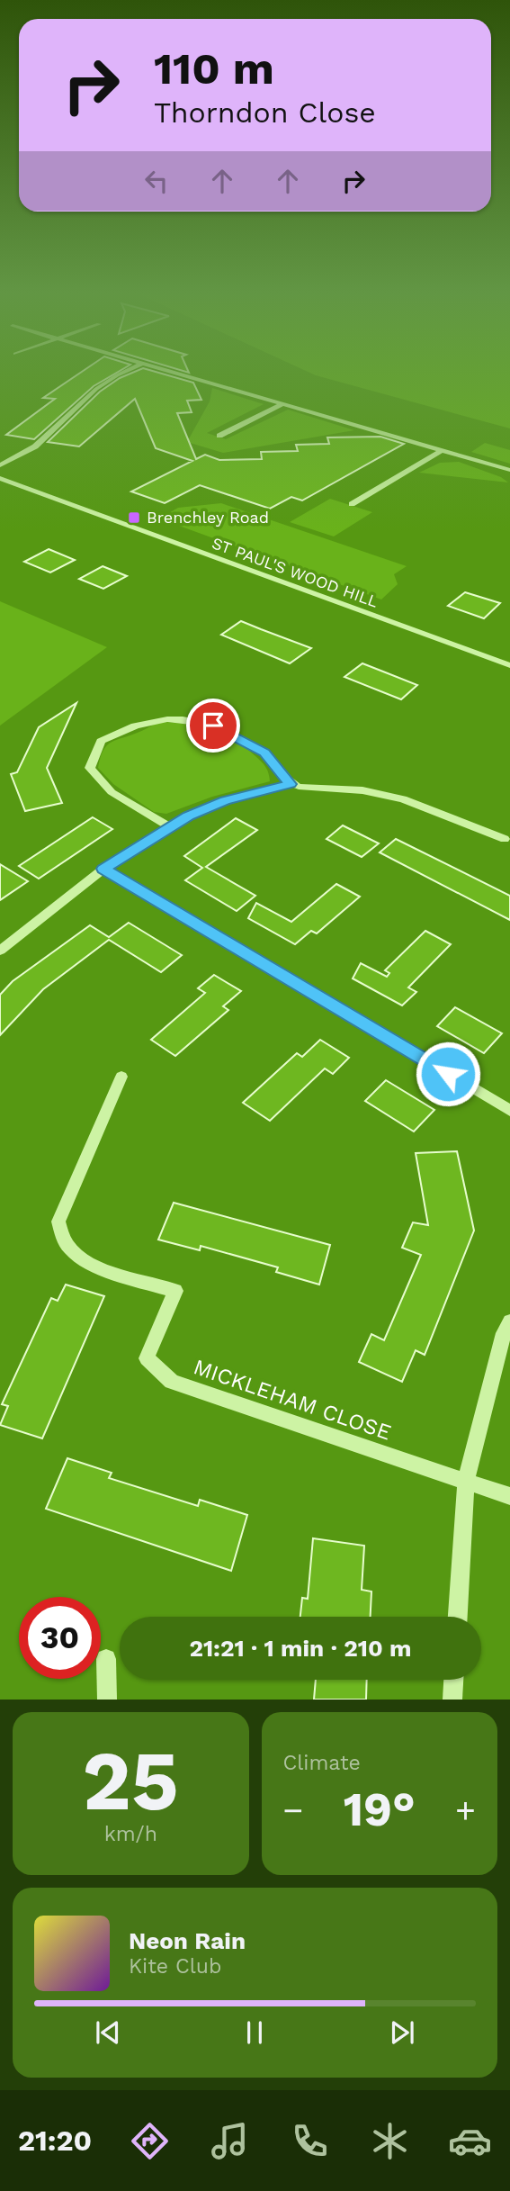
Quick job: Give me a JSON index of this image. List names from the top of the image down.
{
  "streets": {
    "street": ["ST PAUL'S WOOD HILL", "MICKLEHAM CLOSE"]
  },
  "places": {
    "transit": ["Brenchley Road"]
  },
  "page": {
    "turn": ["110 m", "Thorndon Close"],
    "limit": "30",
    "trip": "21:21 · 1 min · 210 m",
    "tile": [
      ["25", "km/h"],
      "Climate"
    ],
    "heat": ["−", "19°", "+"],
    "song": ["Neon Rain", "Kite Club"],
    "tabs": "21:20"
  }
}
